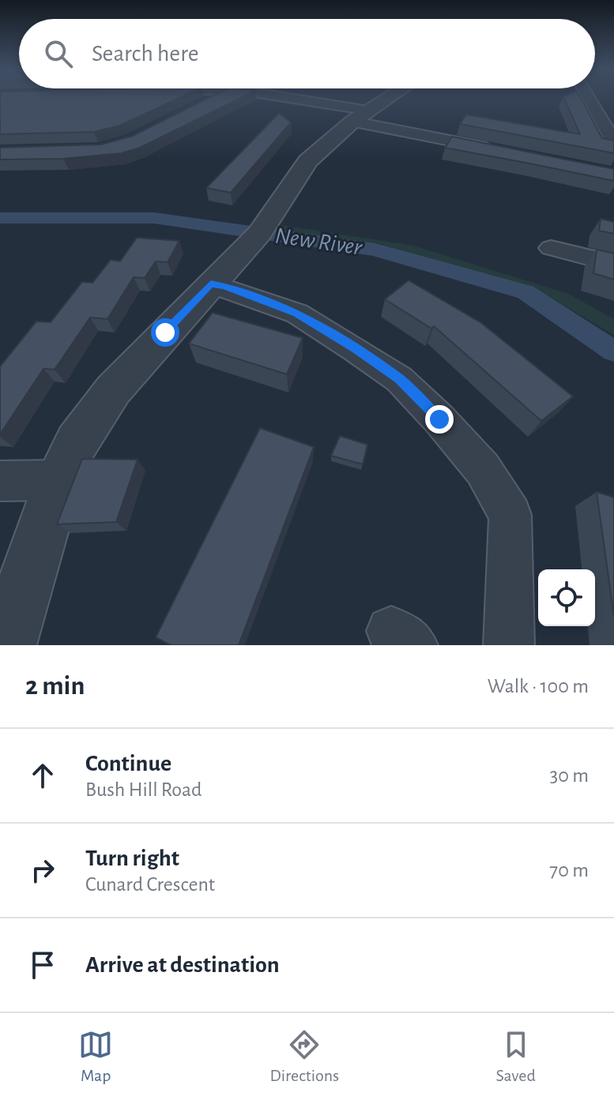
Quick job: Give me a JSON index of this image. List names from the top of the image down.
{
  "water": ["New River"],
  "page": {
    "search": "Search here",
    "heading": ["2 min", "Walk · 100 m"],
    "list": [
      ["Continue", "Bush Hill Road", "30 m"],
      ["Turn right", "Cunard Crescent", "70 m"],
      "Arrive at destination"
    ],
    "nav": ["Map", "Directions", "Saved"]
  }
}
